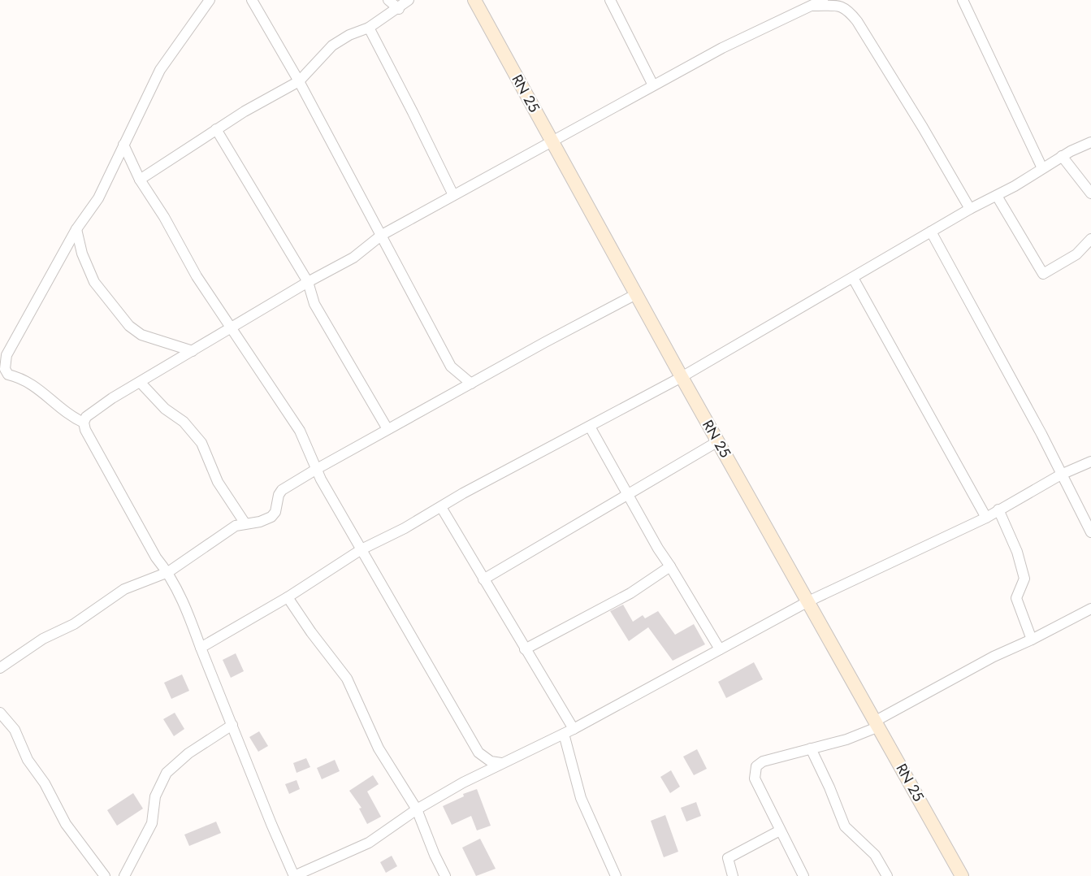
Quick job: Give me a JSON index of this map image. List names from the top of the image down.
{
  "streets": {
    "main road": ["RN 25"]
  }
}
